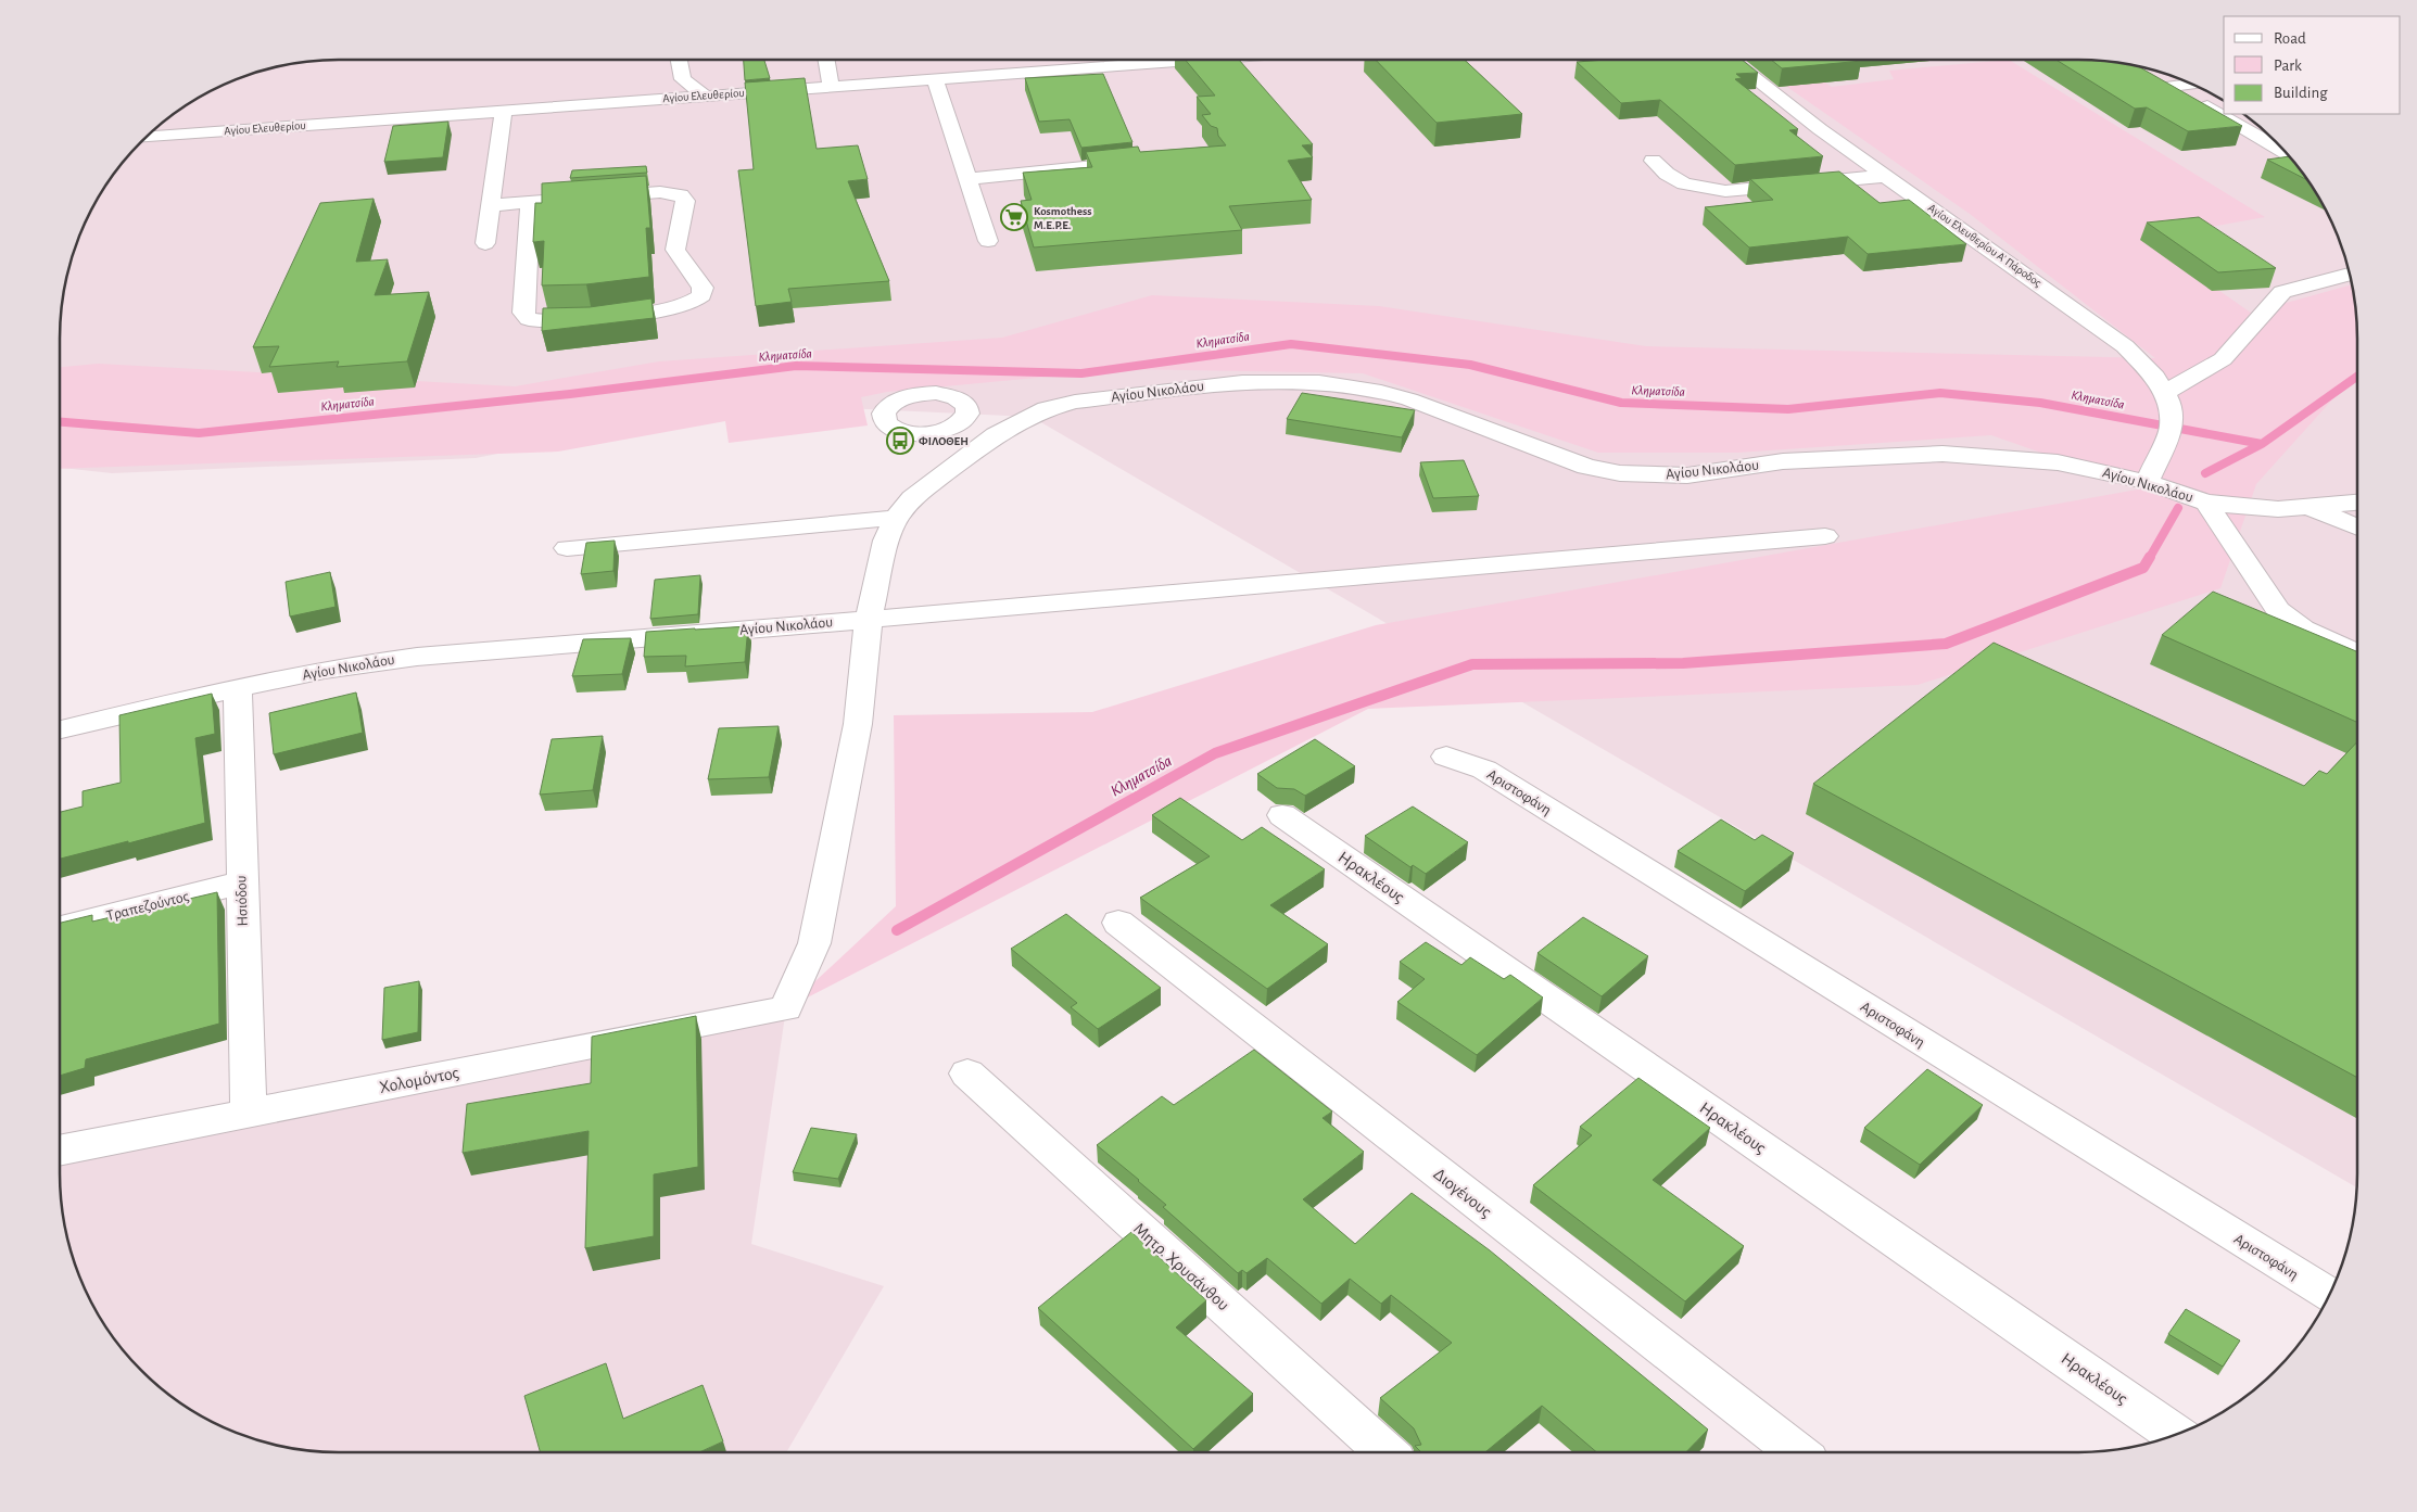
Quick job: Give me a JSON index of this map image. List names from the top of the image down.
{
  "streets": {
    "street": [
      "Αγίου Ελευθερίου",
      "Αγίου Ελευθερίου Α' Πάροδος",
      "Αγίου Νικολάου",
      "Αριστοφάνη",
      "Ηρακλέους",
      "Ησιόδου",
      "Τραπεζούντος",
      "Χολομόντος",
      "Διογένους",
      "Μητρ. Χρυσάνθου"
    ]
  },
  "crossings": [
    ["Αγίου Ελευθερίου Α' Πάροδος", "Αγίου Νικολάου"],
    ["Αγίου Νικολάου", "Ησιόδου"],
    ["Αγίου Νικολάου", "Χολομόντος"],
    ["Ησιόδου", "Τραπεζούντος"],
    ["Ησιόδου", "Χολομόντος"]
  ],
  "water": ["Κληματσίδα"],
  "places": {
    "supermarket": ["Kosmothess M.E.P.E."],
    "bus stop": ["ΦΙΛΟΘΕΗ"]
  },
  "legend": ["Road", "Park", "Building"]
}
